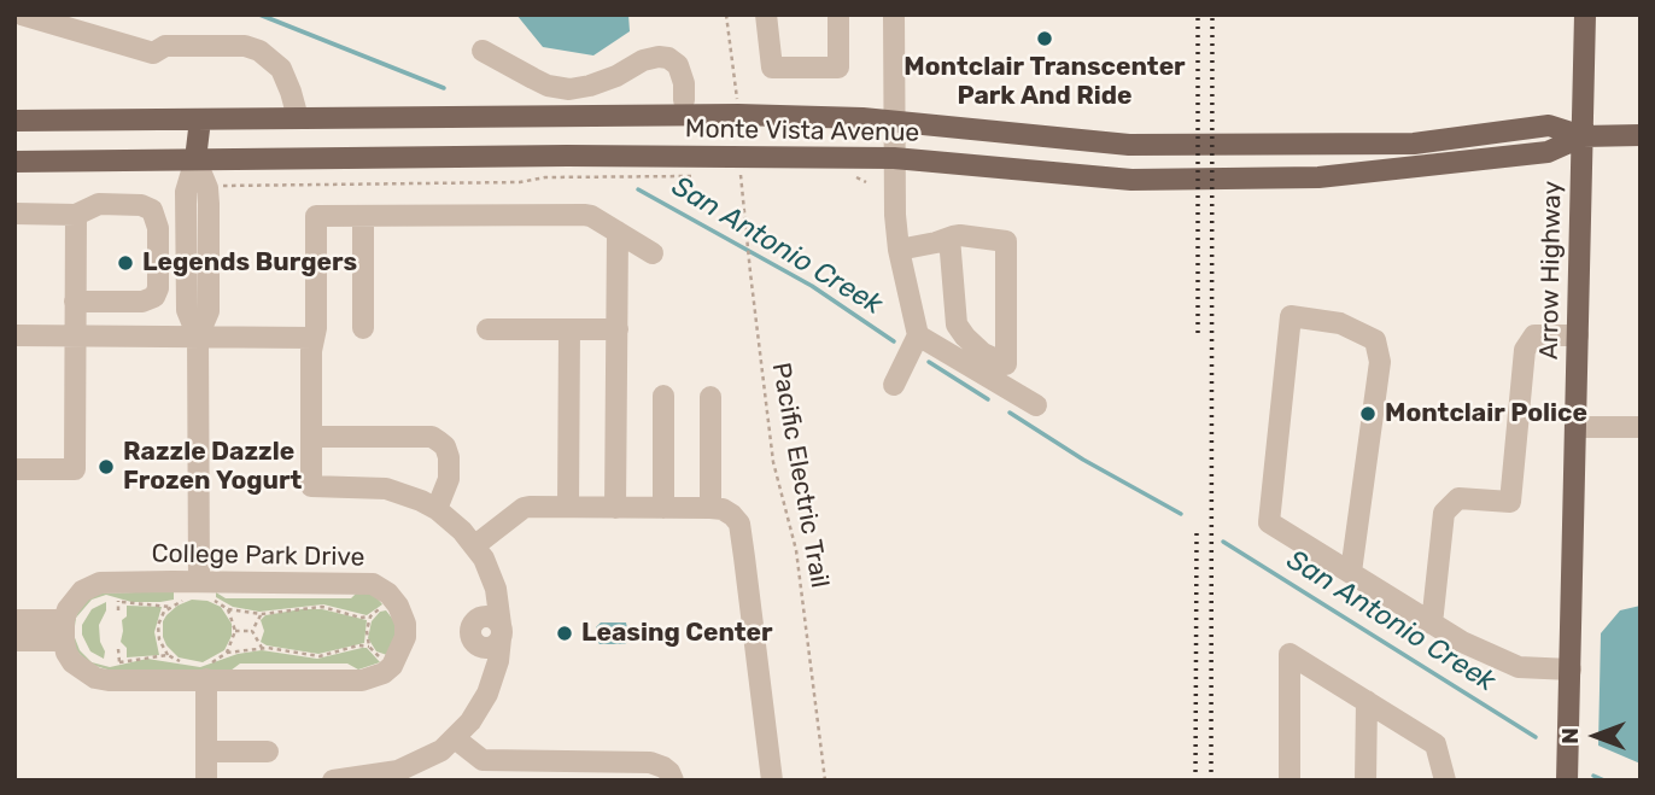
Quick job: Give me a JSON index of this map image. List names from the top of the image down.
{
  "streets": {
    "main road": ["Monte Vista Avenue", "Arrow Highway"],
    "street": ["College Park Drive"],
    "path": ["Pacific Electric Trail"]
  },
  "crossings": [
    ["Monte Vista Avenue", "Arrow Highway"]
  ],
  "water": ["San Antonio Creek"],
  "places": [
    "Montclair Transcenter Park And Ride",
    "Legends Burgers",
    "Montclair Police",
    "Razzle Dazzle Frozen Yogurt",
    "Leasing Center"
  ],
  "north": "left"
}
